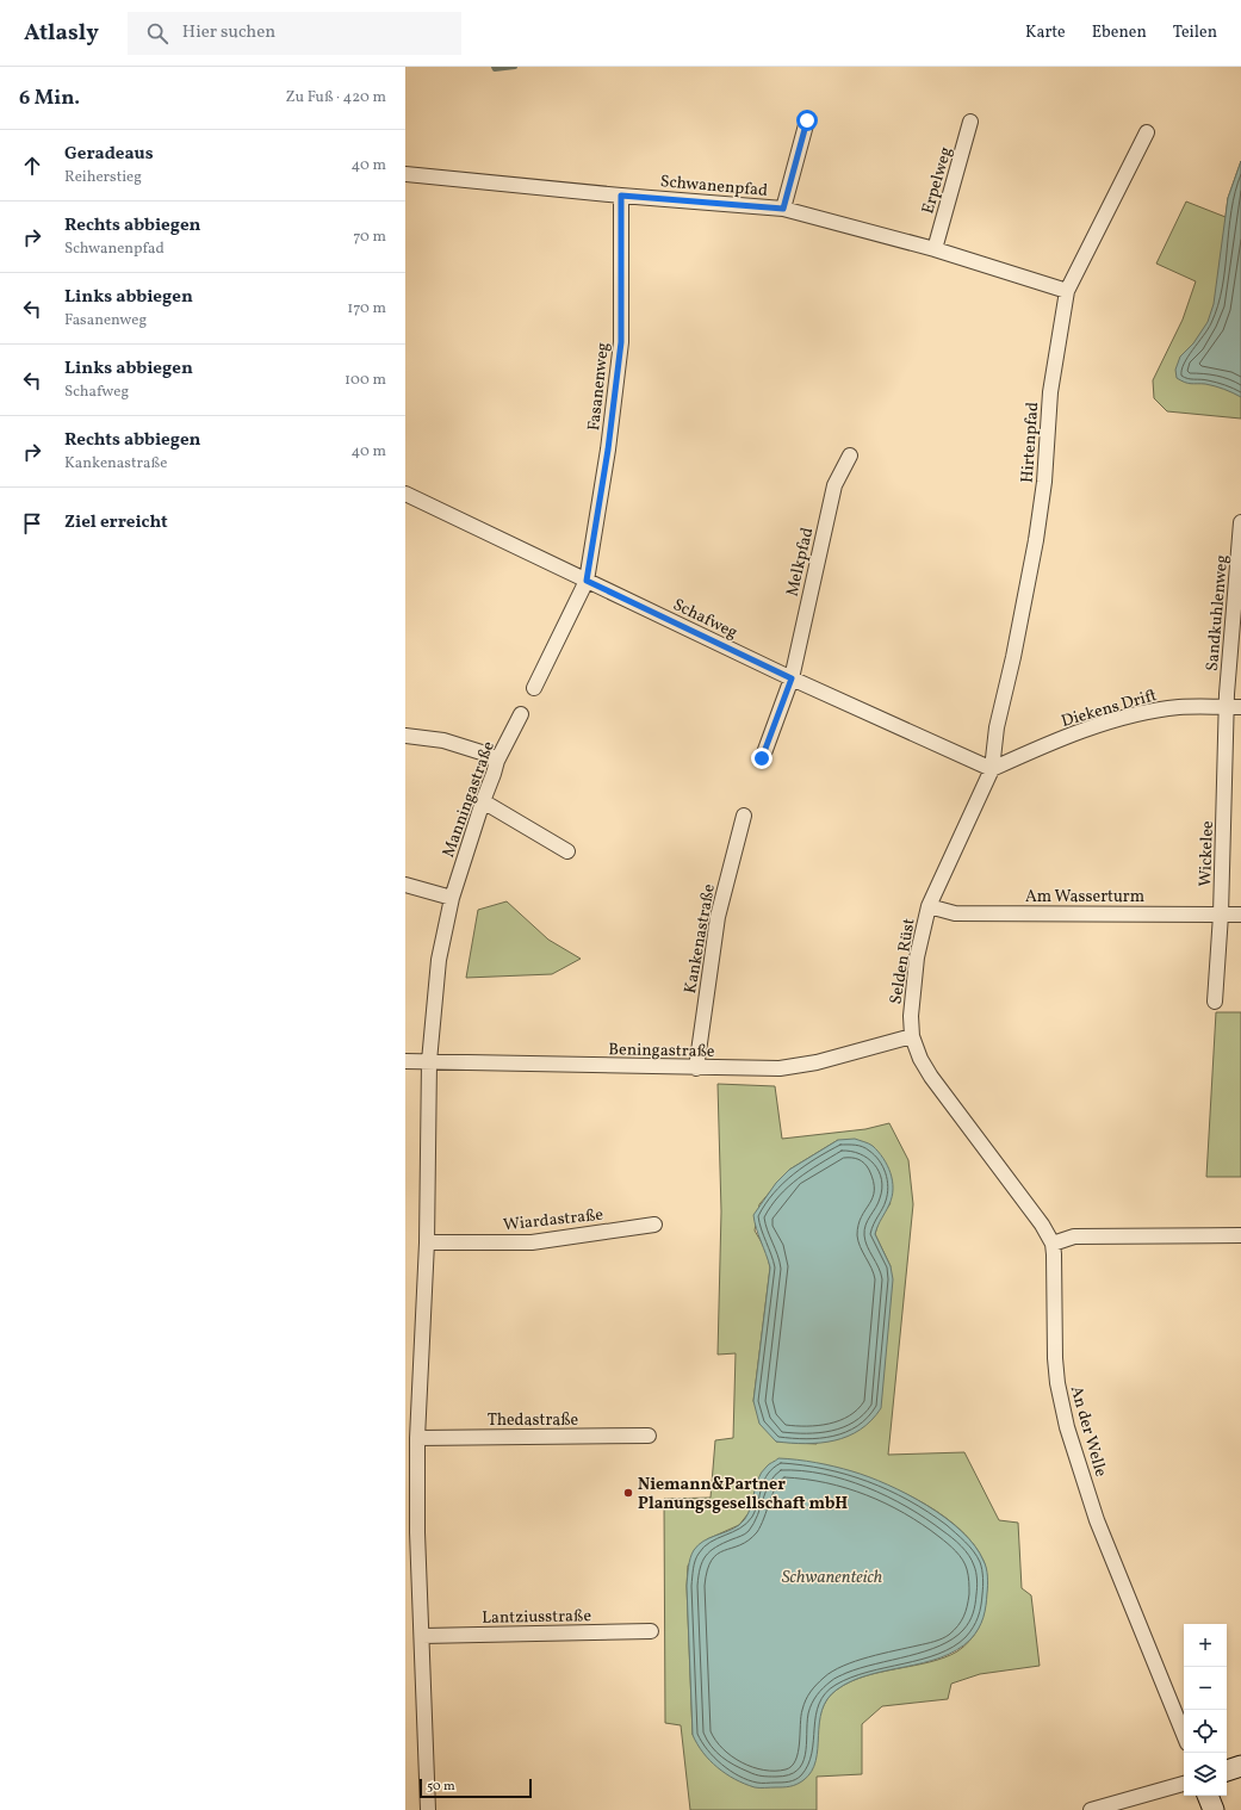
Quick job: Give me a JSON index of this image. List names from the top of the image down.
{
  "streets": {
    "street": [
      "Erpelweg",
      "Schwanenpfad",
      "Fasanenweg",
      "Hirtenpfad",
      "Melkpfad",
      "Sandkuhlenweg",
      "Schafweg",
      "Diekens Drift",
      "Manningastraße",
      "Wickelee",
      "Am Wasserturm",
      "Kankenastraße",
      "Selden Rüst",
      "Beningastraße",
      "Wiardastraße",
      "Thedastraße",
      "An der Welle",
      "Lantziusstraße"
    ]
  },
  "crossings": [
    ["Erpelweg", "Schwanenpfad"],
    ["Schwanenpfad", "Fasanenweg"],
    ["Schwanenpfad", "Hirtenpfad"],
    ["Fasanenweg", "Schafweg"],
    ["Hirtenpfad", "Schafweg"],
    ["Hirtenpfad", "Diekens Drift"],
    ["Hirtenpfad", "Selden Rüst"],
    ["Melkpfad", "Schafweg"],
    ["Sandkuhlenweg", "Diekens Drift"],
    ["Sandkuhlenweg", "Wickelee"],
    ["Schafweg", "Diekens Drift"],
    ["Schafweg", "Selden Rüst"],
    ["Diekens Drift", "Wickelee"],
    ["Diekens Drift", "Selden Rüst"],
    ["Manningastraße", "Beningastraße"],
    ["Manningastraße", "Wiardastraße"],
    ["Manningastraße", "Thedastraße"],
    ["Manningastraße", "Lantziusstraße"],
    ["Wickelee", "Am Wasserturm"],
    ["Am Wasserturm", "Selden Rüst"],
    ["Kankenastraße", "Beningastraße"],
    ["Selden Rüst", "Beningastraße"],
    ["Selden Rüst", "An der Welle"]
  ],
  "water": ["Schwanenteich"],
  "places": ["Niemann&Partner Planungsgesellschaft mbH"],
  "scale_bar": "50 m",
  "page": {
    "header": "Atlasly",
    "search": "Hier suchen",
    "nav": ["Karte", "Ebenen", "Teilen"],
    "heading": ["6 Min.", "Zu Fuß · 420 m"],
    "list": [
      ["Geradeaus", "Reiherstieg", "40 m"],
      ["Rechts abbiegen", "Schwanenpfad", "70 m"],
      ["Links abbiegen", "Fasanenweg", "170 m"],
      ["Links abbiegen", "Schafweg", "100 m"],
      ["Rechts abbiegen", "Kankenastraße", "40 m"],
      "Ziel erreicht"
    ],
    "map_buttons": ["+", "−"],
    "scale": "50 m"
  }
}
